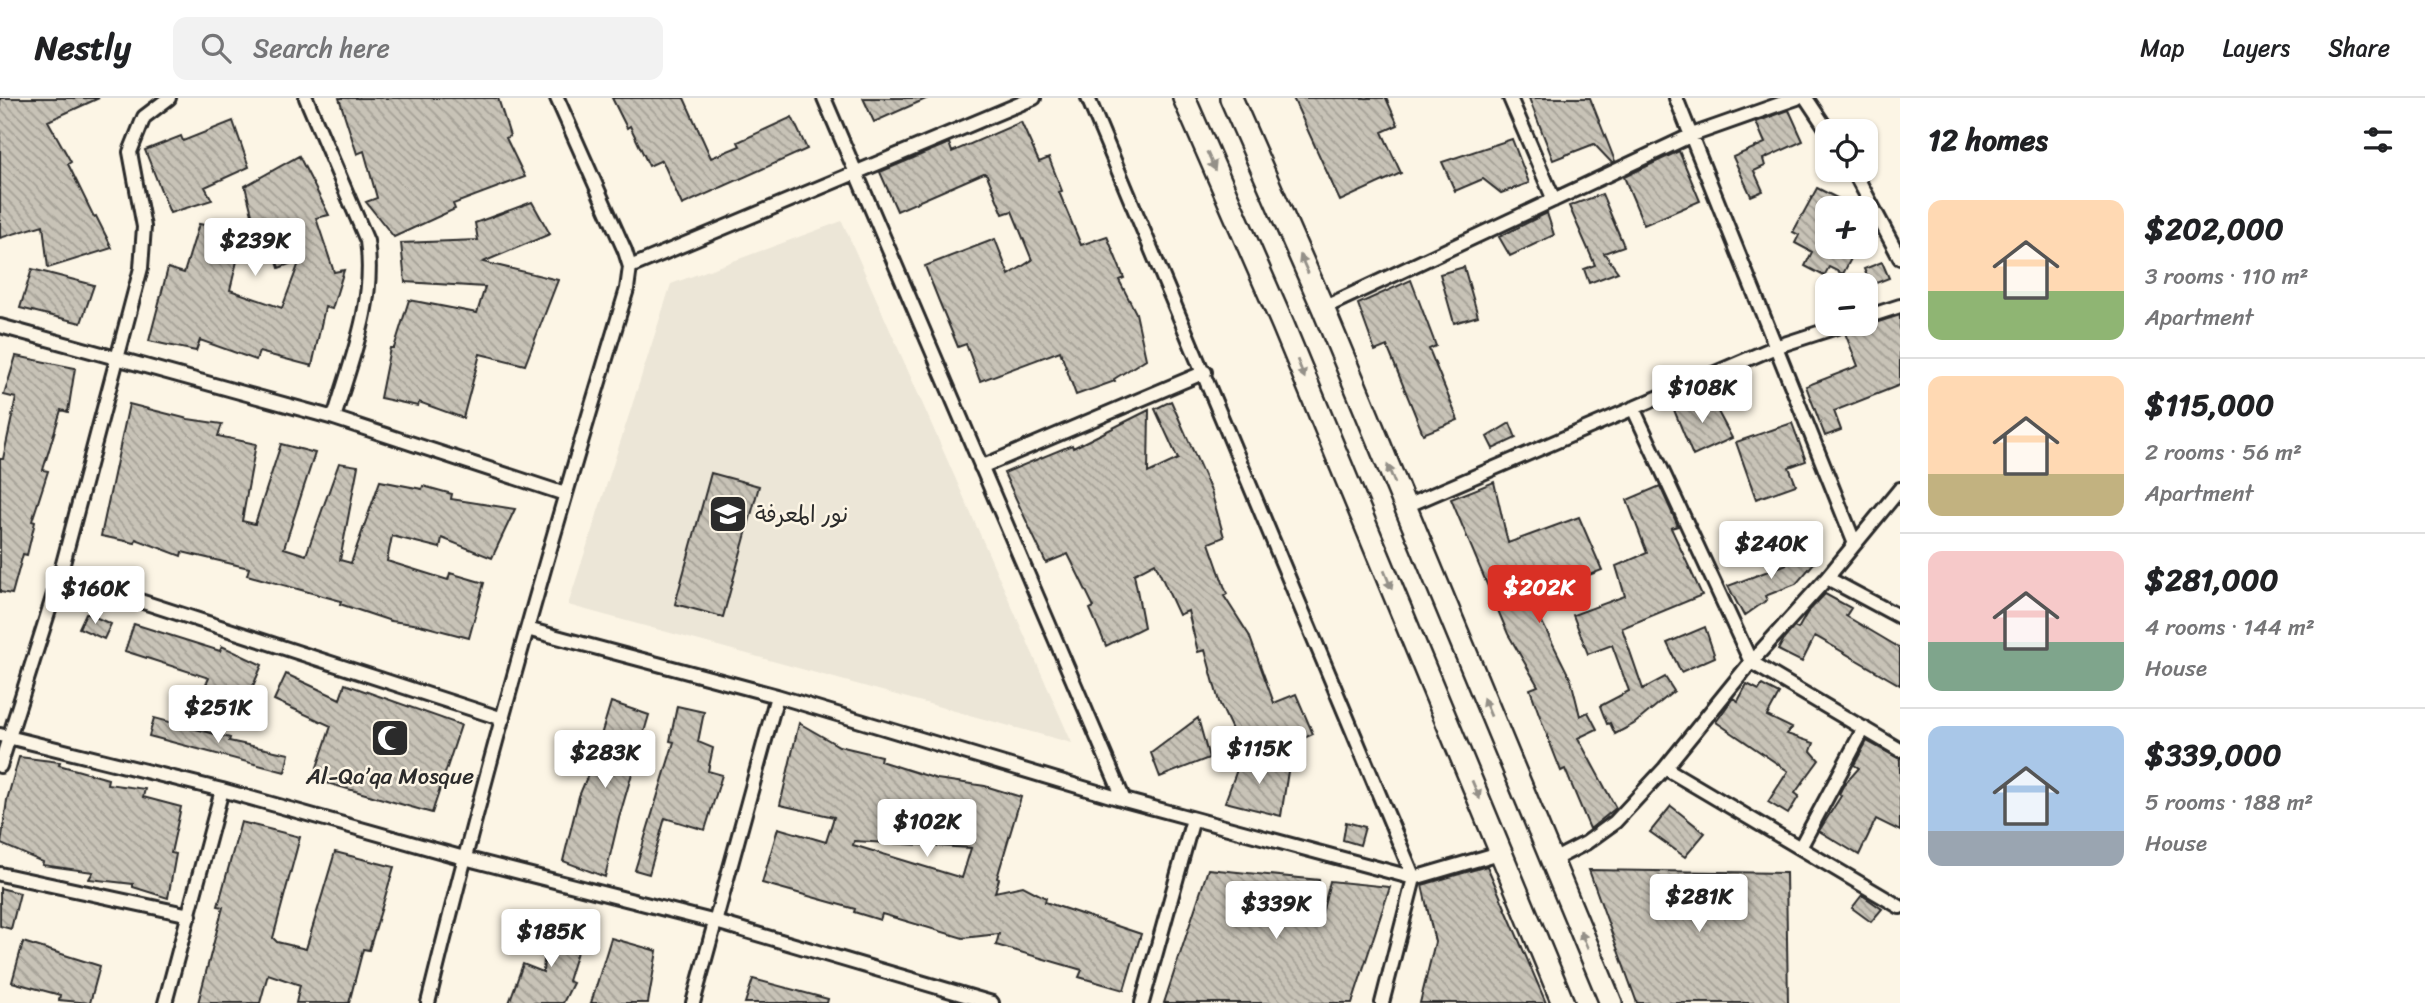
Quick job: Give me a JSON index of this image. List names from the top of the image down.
{
  "places": {
    "school or university": ["نور المعرفة"],
    "mosque": ["Al-Qa’qa Mosque"]
  },
  "page": {
    "header": "Nestly",
    "search": "Search here",
    "nav": ["Map", "Layers", "Share"],
    "heading": "12 homes",
    "map_buttons": ["+", "−"],
    "list": [
      {
        "name": "$202,000",
        "note": "3 rooms · 110 m² · Apartment"
      },
      {
        "name": "$115,000",
        "note": "2 rooms · 56 m² · Apartment"
      },
      {
        "name": "$281,000",
        "note": "4 rooms · 144 m² · House"
      },
      {
        "name": "$339,000",
        "note": "5 rooms · 188 m² · House"
      }
    ],
    "price": [
      "$239K",
      "$108K",
      "$240K",
      "$202K",
      "$160K",
      "$251K",
      "$115K",
      "$283K",
      "$102K",
      "$281K",
      "$339K",
      "$185K"
    ]
  }
}
